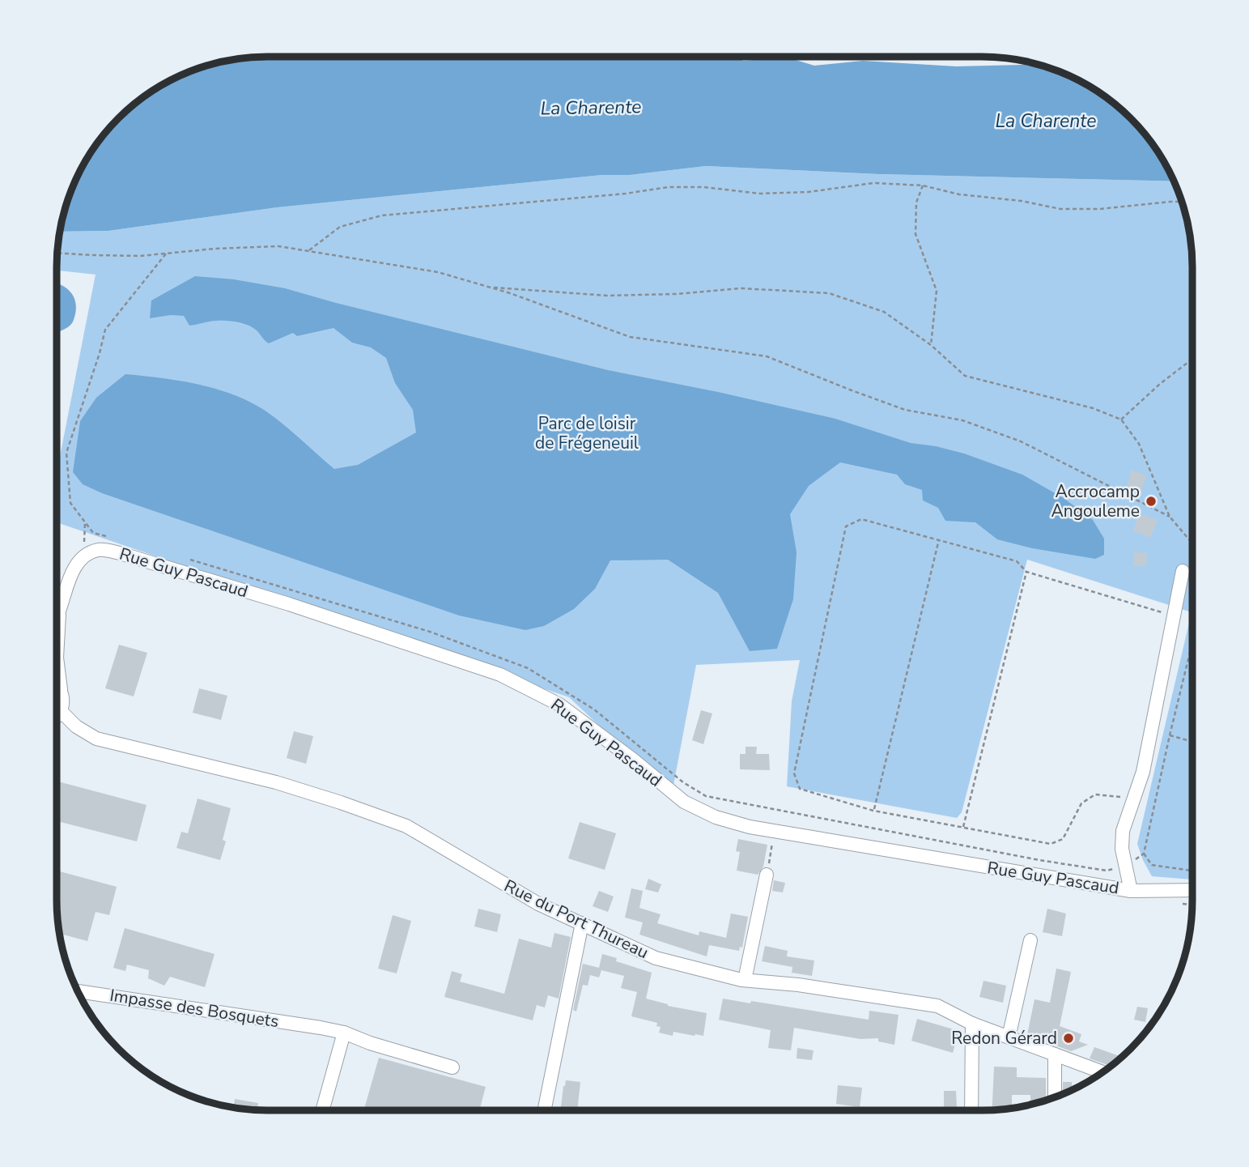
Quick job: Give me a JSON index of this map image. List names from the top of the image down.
{
  "streets": {
    "street": ["Rue Guy Pascaud", "Rue du Port Thureau", "Impasse des Bosquets"]
  },
  "water": ["La Charente"],
  "parks": ["Parc de loisir de Frégeneuil"],
  "places": ["Accrocamp Angouleme", "Redon Gérard"]
}
